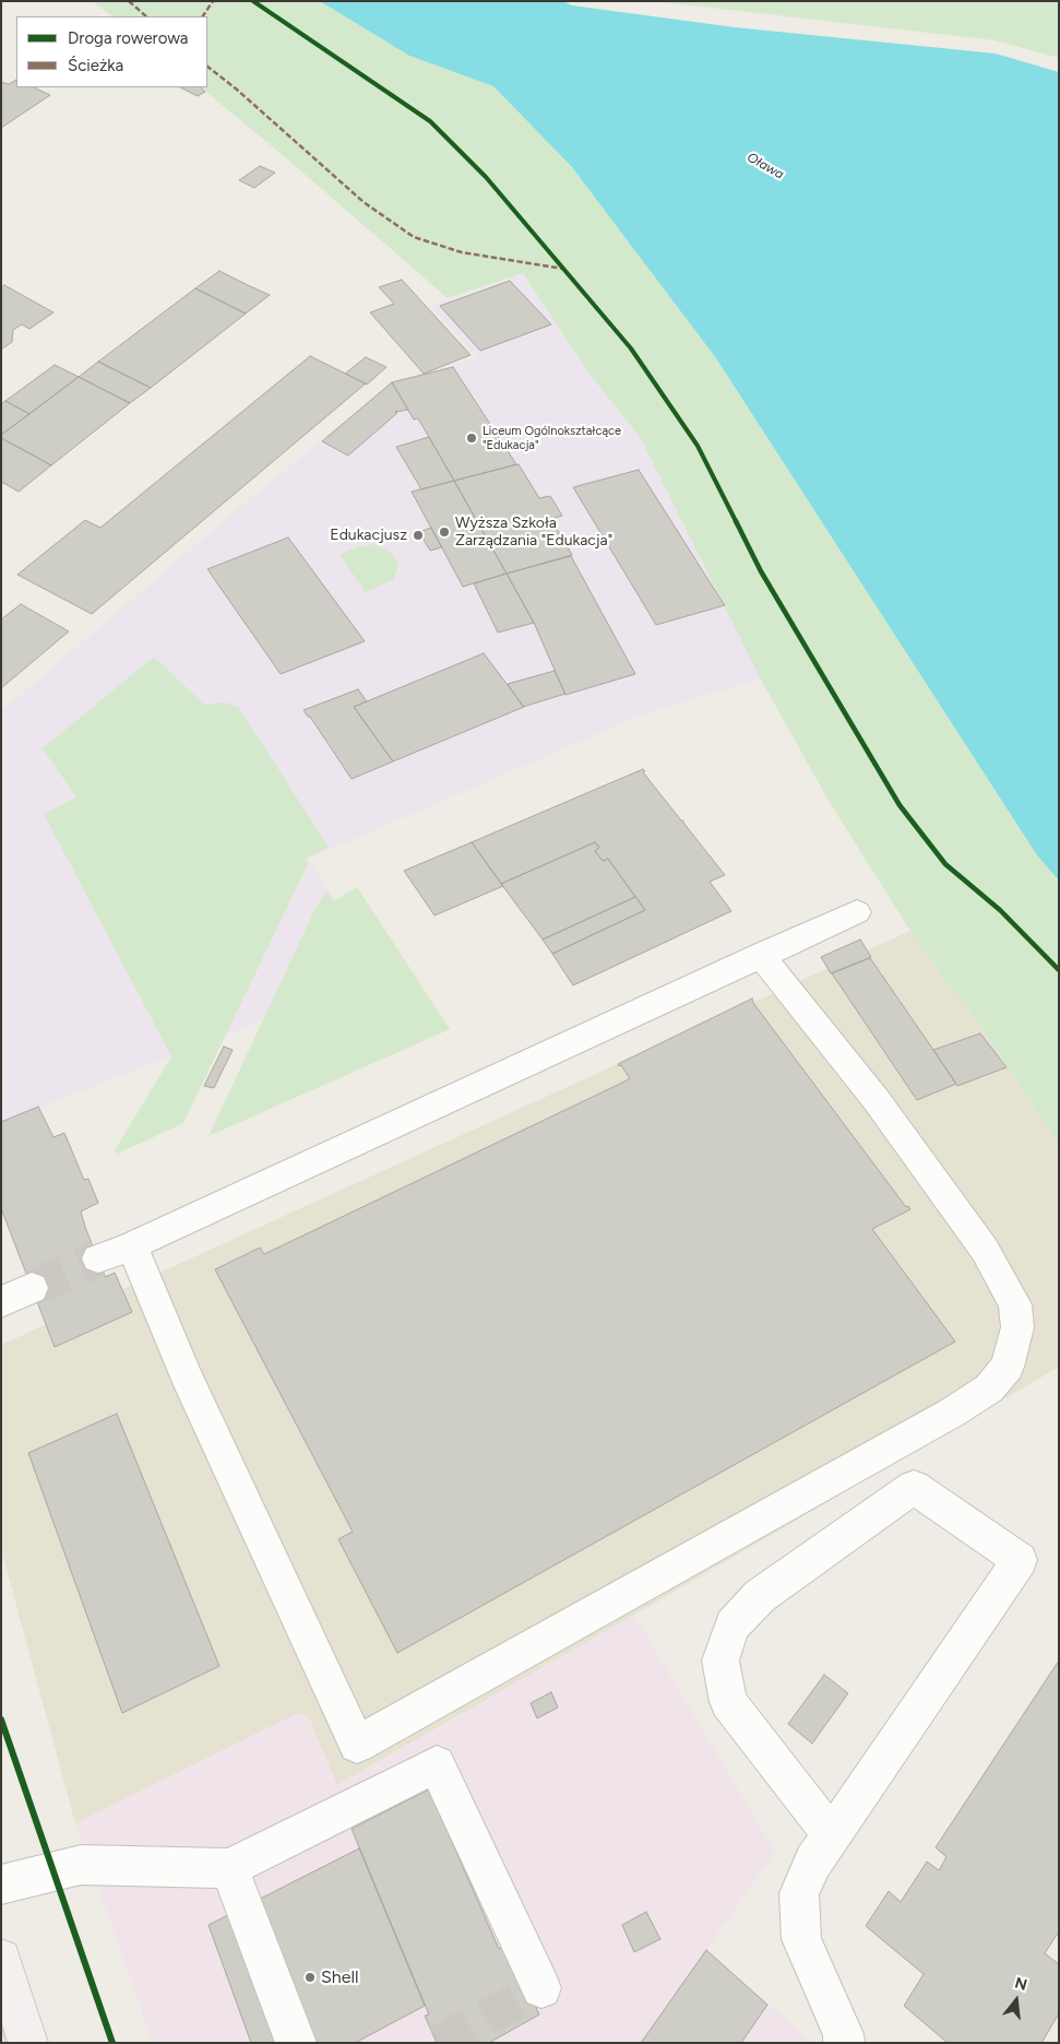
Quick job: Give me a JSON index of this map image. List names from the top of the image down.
{
  "water": ["Oława"],
  "places": [
    "Liceum Ogólnokształcące \"Edukacja\"",
    "Wyższa Szkoła Zarządzania \"Edukacja\"",
    "Edukacjusz",
    "Shell"
  ],
  "legend": ["Droga rowerowa", "Ścieżka"],
  "north": "top"
}
